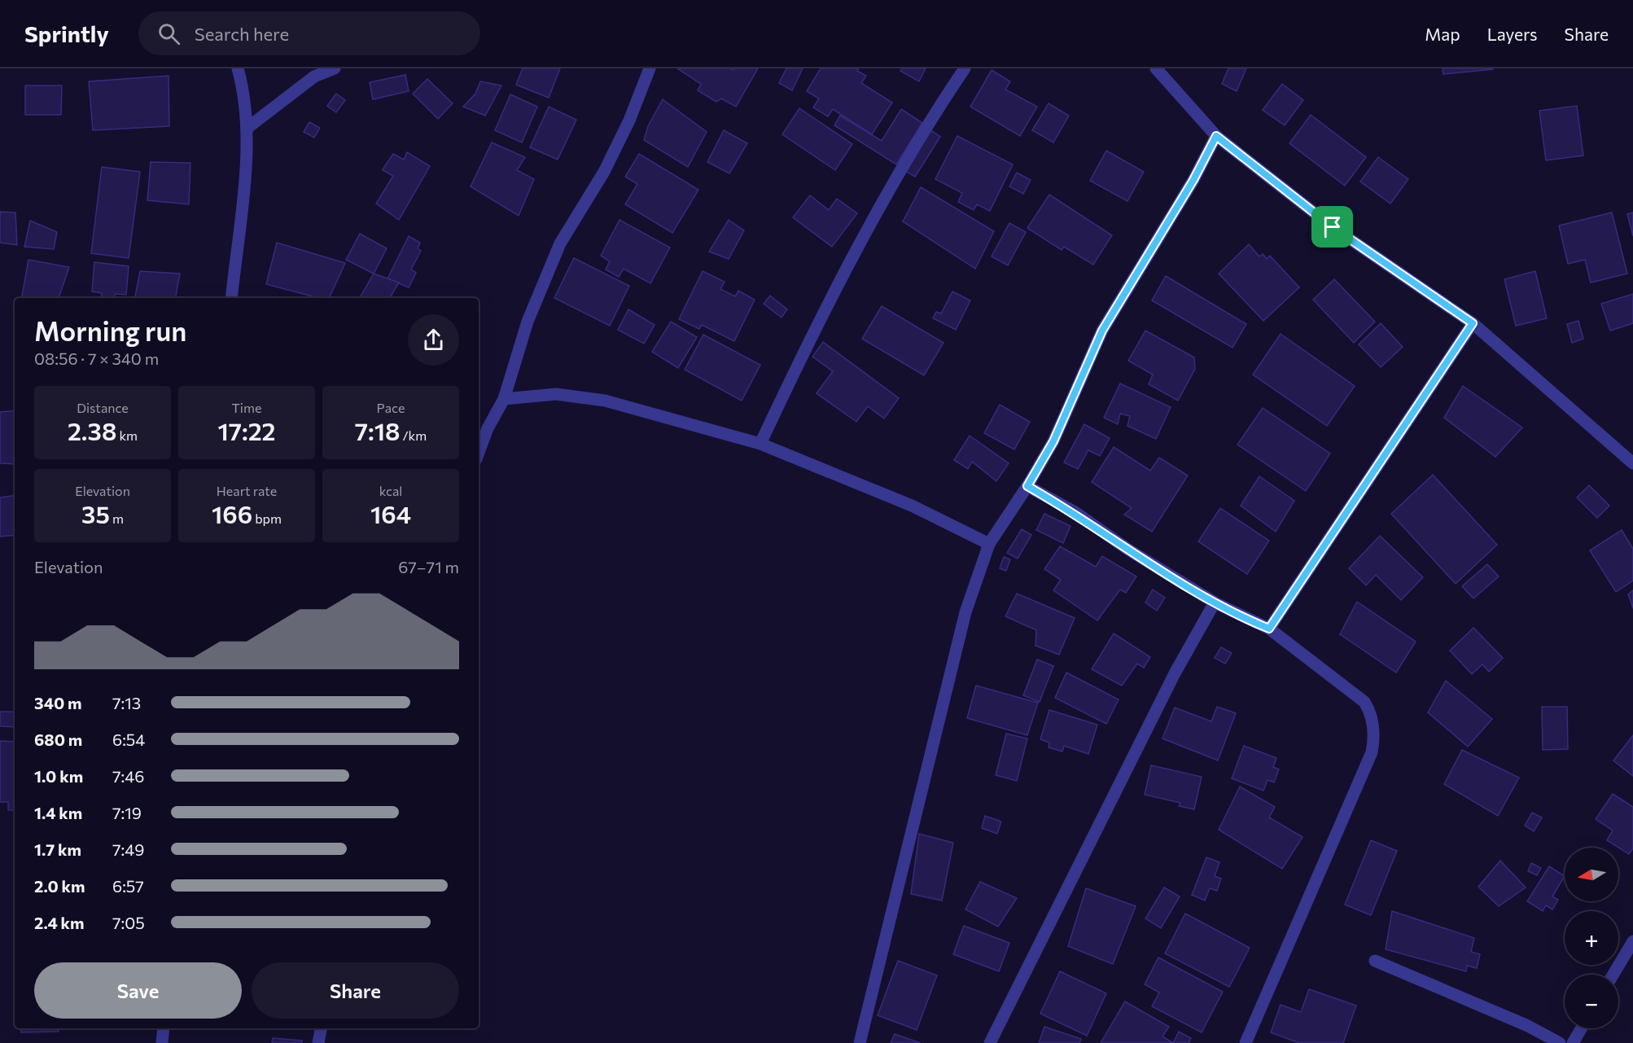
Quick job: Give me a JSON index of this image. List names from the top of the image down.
{
  "north": "left",
  "page": {
    "header": "Sprintly",
    "search": "Search here",
    "nav": ["Map", "Layers", "Share"],
    "heading": ["Morning run", "08:56 · 7 × 340 m"],
    "stats": [
      ["Distance", "2.38 km"],
      ["Time", "17:22"],
      ["Pace", "7:18 /km"],
      ["Elevation", "35 m"],
      ["Heart rate", "166 bpm"],
      ["kcal", "164"]
    ],
    "chart": ["Elevation", "67–71 m"],
    "list": [
      {
        "name": "340 m",
        "note": "7:13"
      },
      {
        "name": "680 m",
        "note": "6:54"
      },
      {
        "name": "1.0 km",
        "note": "7:46"
      },
      {
        "name": "1.4 km",
        "note": "7:19"
      },
      {
        "name": "1.7 km",
        "note": "7:49"
      },
      {
        "name": "2.0 km",
        "note": "6:57"
      },
      {
        "name": "2.4 km",
        "note": "7:05"
      }
    ],
    "map_buttons": ["+", "−"],
    "buttons": ["Save", "Share"]
  }
}
